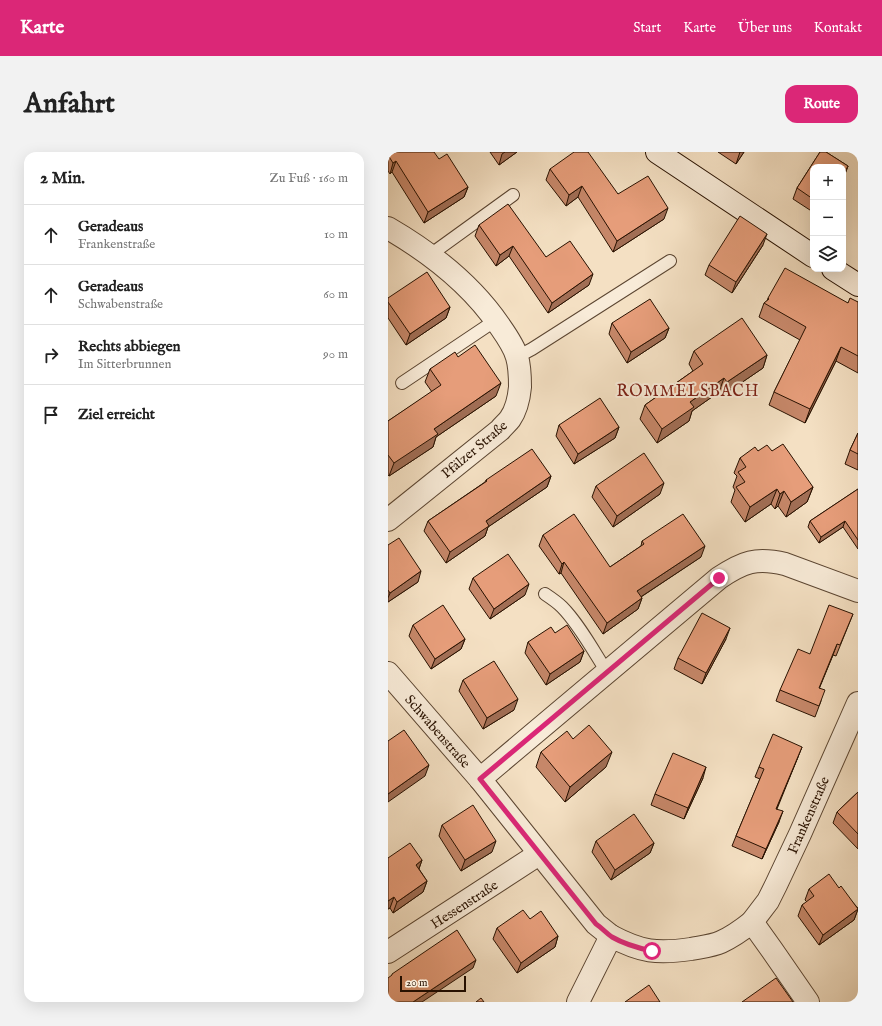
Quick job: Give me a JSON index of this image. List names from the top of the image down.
{
  "streets": {
    "street": [
      "Pfälzer Straße",
      "Schwabenstraße",
      "Frankenstraße",
      "Hessenstraße"
    ]
  },
  "crossings": [
    ["Schwabenstraße", "Frankenstraße"],
    ["Schwabenstraße", "Hessenstraße"]
  ],
  "districts": ["ROMMELSBACH"],
  "scale_bar": "20 m",
  "page": {
    "header": "Karte",
    "nav": [
      "Start",
      "Karte",
      "Über uns",
      "Kontakt"
    ],
    "buttons": "Route",
    "title": "Anfahrt",
    "heading": ["2 Min.", "Zu Fuß · 160 m"],
    "map_buttons": ["+", "−"],
    "list": [
      ["Geradeaus", "Frankenstraße", "10 m"],
      ["Geradeaus", "Schwabenstraße", "60 m"],
      ["Rechts abbiegen", "Im Sitterbrunnen", "90 m"],
      "Ziel erreicht"
    ],
    "scale": "20 m"
  }
}
